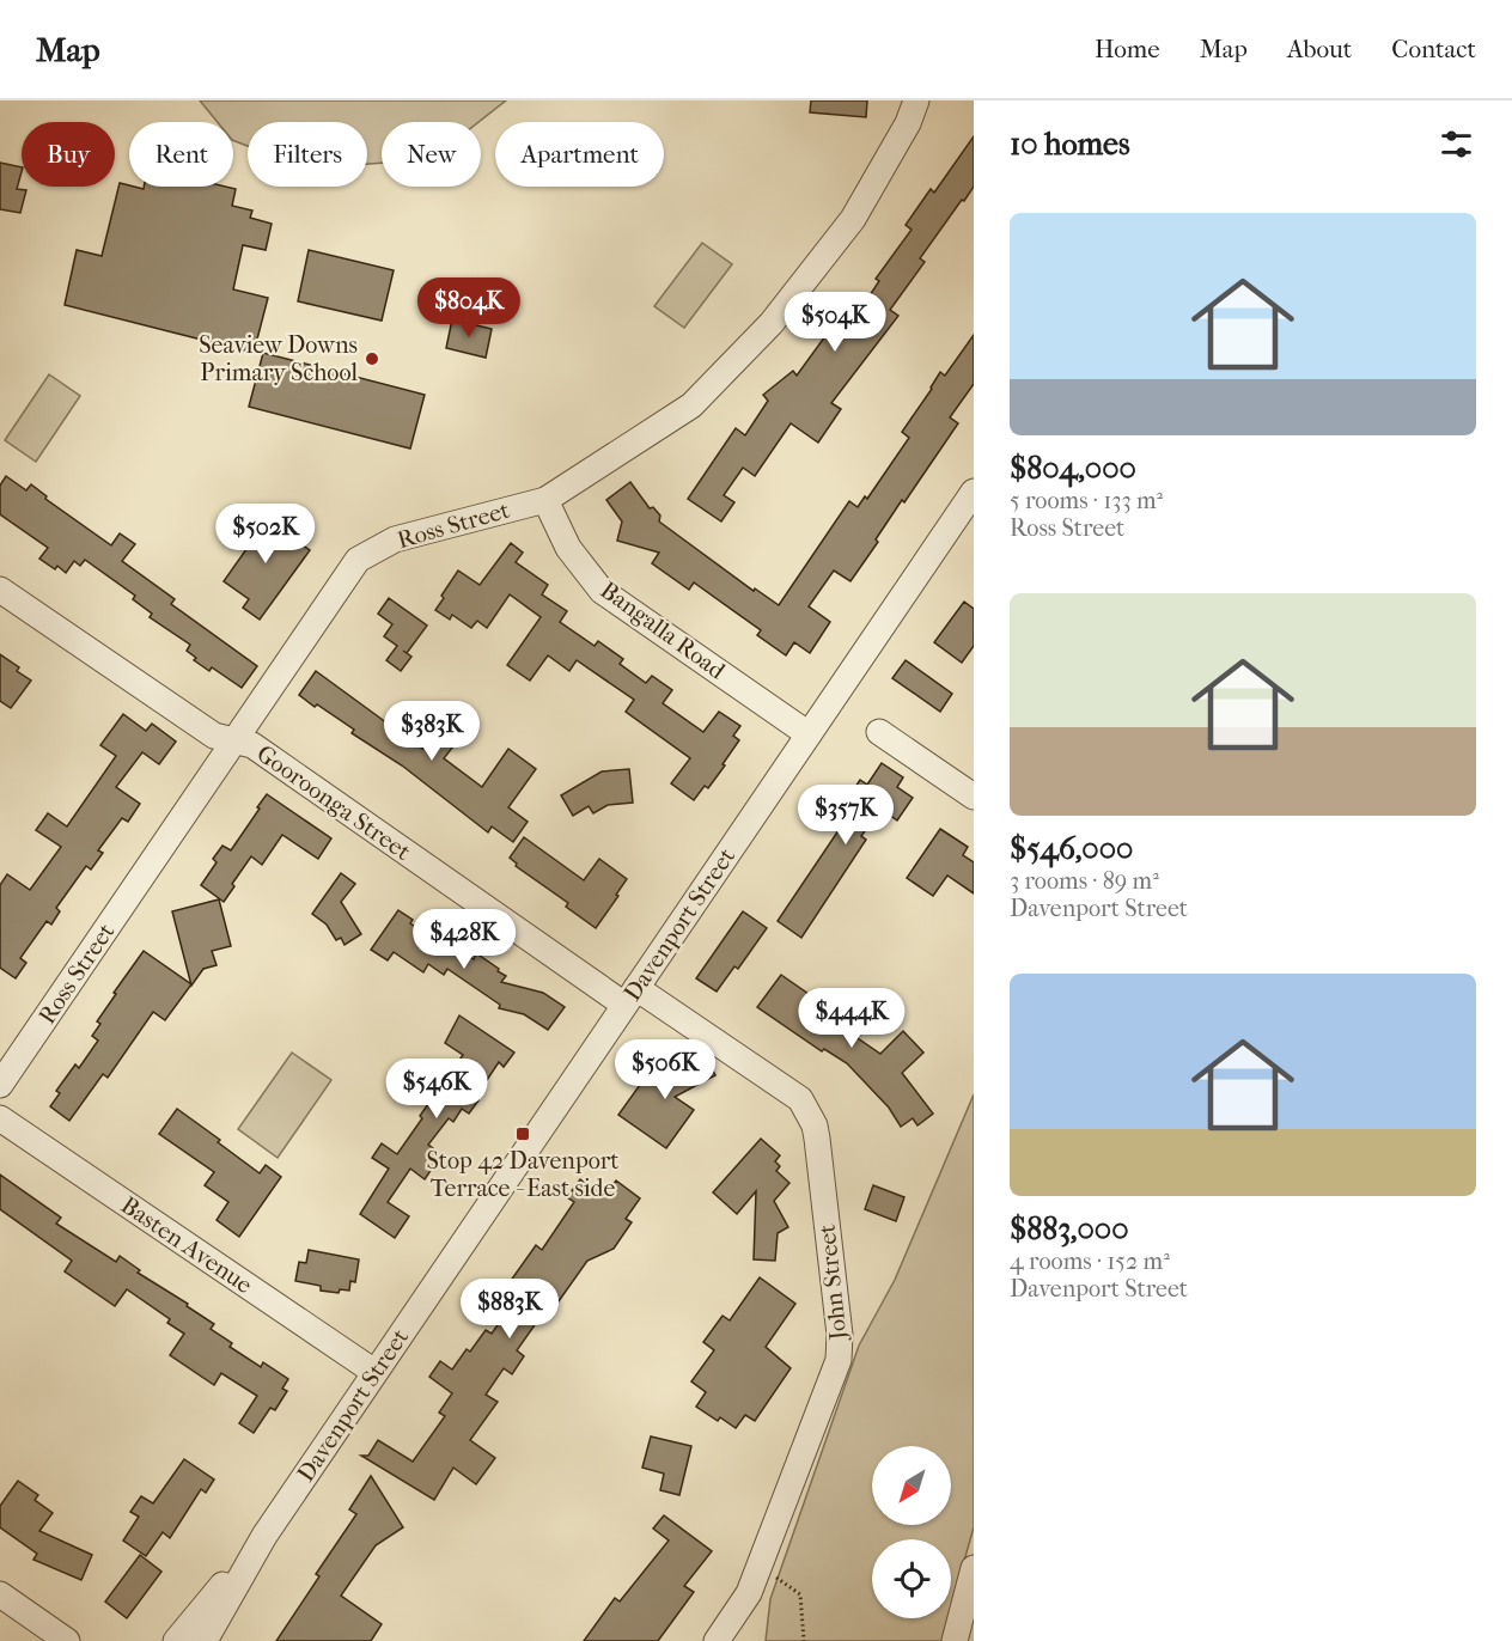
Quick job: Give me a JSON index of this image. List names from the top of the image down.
{
  "streets": {
    "street": [
      "Ross Street",
      "Bangalla Road",
      "Gooroonga Street",
      "Davenport Street",
      "Basten Avenue",
      "John Street"
    ]
  },
  "crossings": [
    ["Ross Street", "Bangalla Road"],
    ["Ross Street", "Gooroonga Street"],
    ["Bangalla Road", "Davenport Street"],
    ["Gooroonga Street", "Davenport Street"],
    ["Gooroonga Street", "John Street"],
    ["Davenport Street", "Basten Avenue"],
    ["Davenport Street", "John Street"]
  ],
  "places": {
    "other": ["Seaview Downs Primary School"],
    "transit": ["Stop 42 Davenport Terrace - East side"]
  },
  "north": "bottom left",
  "page": {
    "header": "Map",
    "nav": [
      "Home",
      "Map",
      "About",
      "Contact"
    ],
    "heading": "10 homes",
    "chip": [
      "Buy",
      "Rent",
      "Filters",
      "New",
      "Apartment"
    ],
    "list": [
      {
        "name": "$804,000",
        "note": "5 rooms · 133 m² · Ross Street"
      },
      {
        "name": "$546,000",
        "note": "3 rooms · 89 m² · Davenport Street"
      },
      {
        "name": "$883,000",
        "note": "4 rooms · 152 m² · Davenport Street"
      }
    ],
    "price": [
      "$804K",
      "$504K",
      "$502K",
      "$383K",
      "$357K",
      "$428K",
      "$444K",
      "$506K",
      "$546K",
      "$883K"
    ]
  }
}
